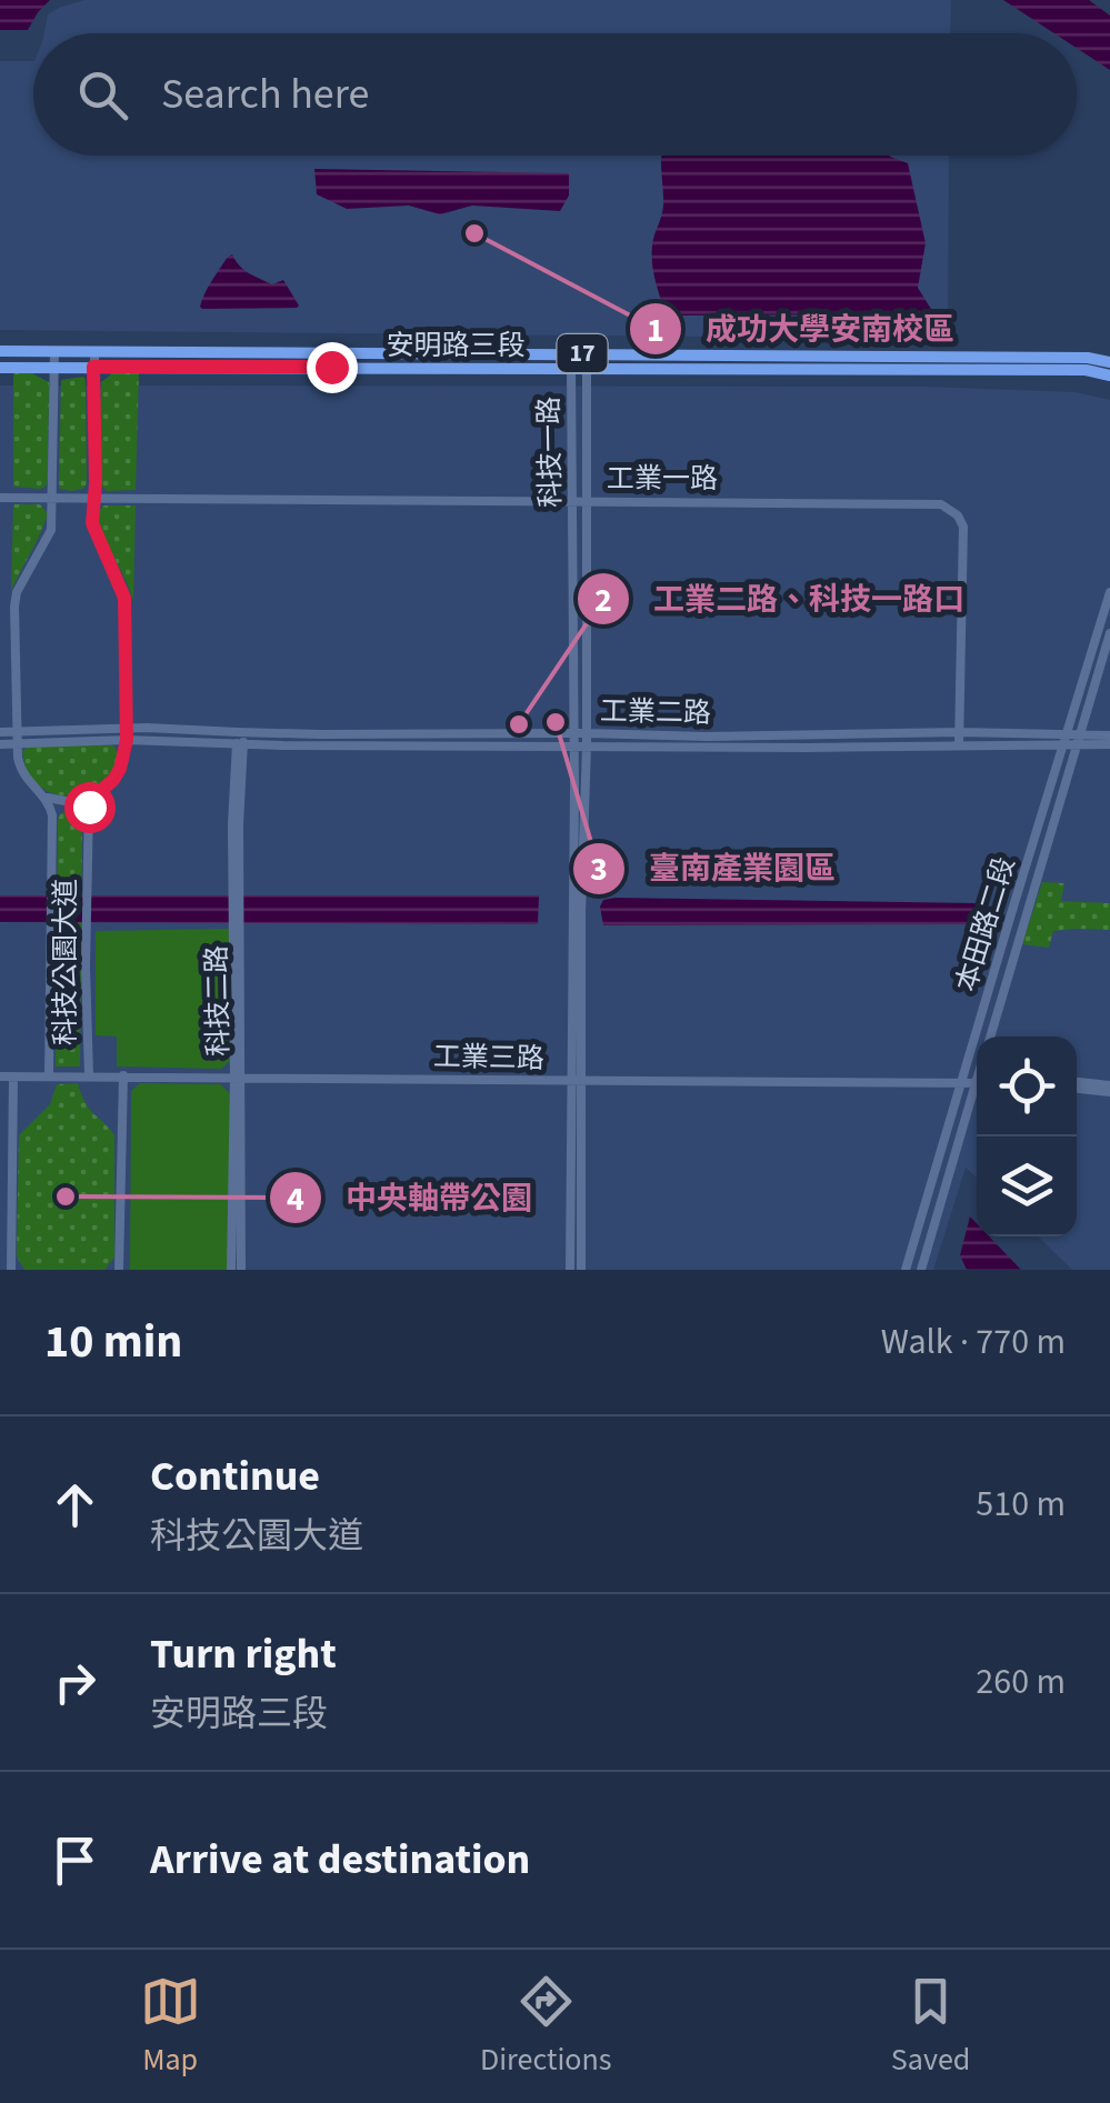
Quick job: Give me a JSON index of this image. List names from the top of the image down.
{
  "streets": {
    "main road": ["安明路三段", "17"],
    "street": [
      "科技一路",
      "工業一路",
      "工業二路",
      "本田路二段",
      "科技公園大道",
      "科技二路",
      "工業三路"
    ]
  },
  "crossings": [
    ["安明路三段", "科技一路"],
    ["安明路三段", "科技公園大道"],
    ["科技一路", "工業一路"],
    ["科技一路", "工業二路"],
    ["科技一路", "工業三路"],
    ["工業一路", "工業二路"],
    ["工業一路", "科技公園大道"],
    ["工業二路", "本田路二段"],
    ["工業二路", "科技公園大道"],
    ["工業二路", "科技二路"],
    ["本田路二段", "工業三路"],
    ["科技公園大道", "工業三路"],
    ["科技二路", "工業三路"]
  ],
  "places": [
    "成功大學安南校區",
    "臺南產業園區",
    "工業二路、科技一路口",
    "中央軸帶公園"
  ],
  "page": {
    "search": "Search here",
    "heading": ["10 min", "Walk · 770 m"],
    "list": [
      ["Continue", "科技公園大道", "510 m"],
      ["Turn right", "安明路三段", "260 m"],
      "Arrive at destination"
    ],
    "nav": ["Map", "Directions", "Saved"]
  }
}
